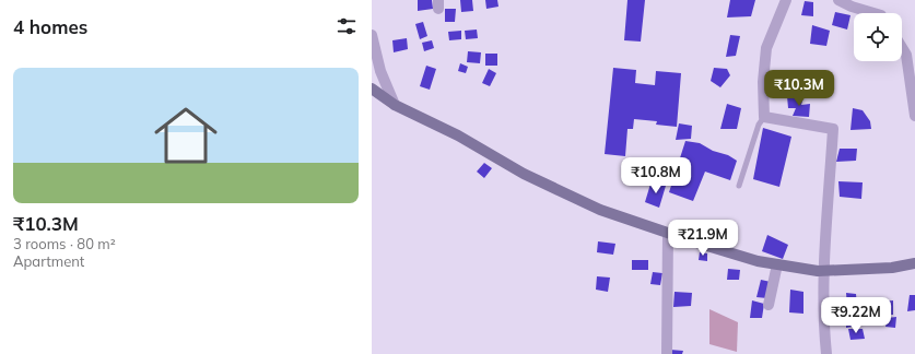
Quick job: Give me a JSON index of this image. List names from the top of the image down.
{
  "page": {
    "heading": "4 homes",
    "list": [
      {
        "name": "₹10.3M",
        "note": "3 rooms · 80 m² · Apartment"
      }
    ],
    "price": [
      "₹10.3M",
      "₹10.8M",
      "₹21.9M",
      "₹9.22M"
    ]
  }
}
